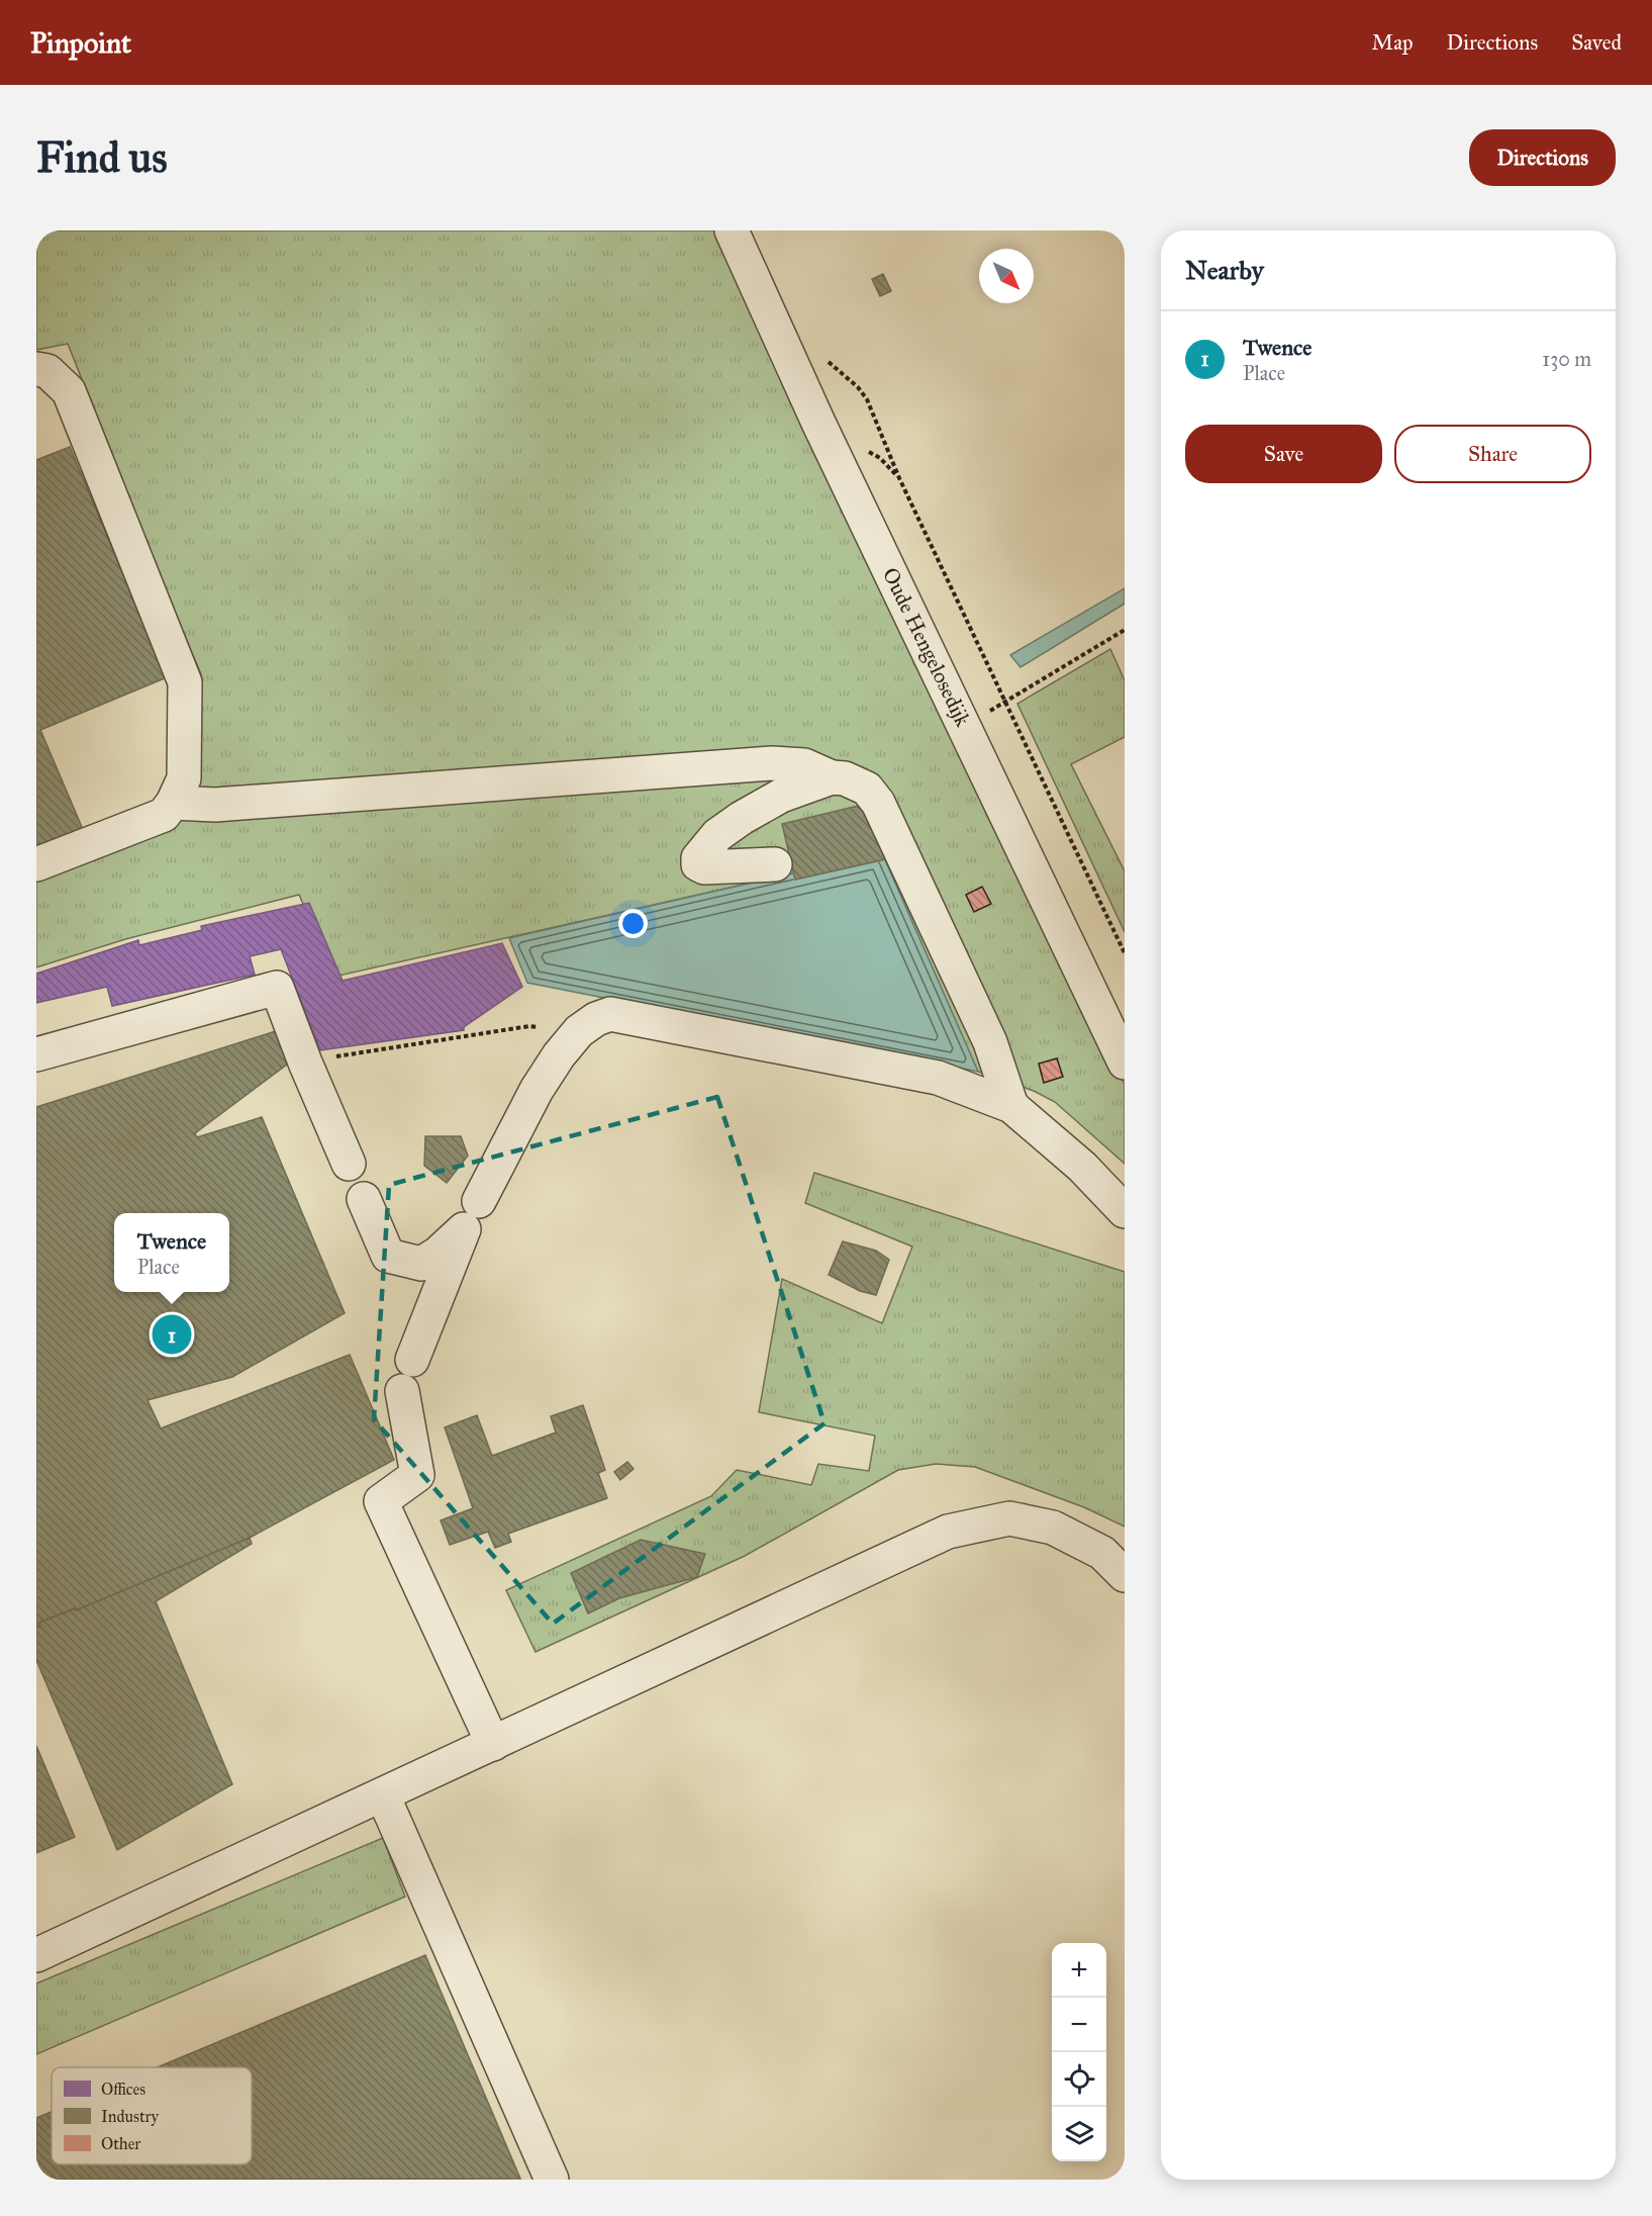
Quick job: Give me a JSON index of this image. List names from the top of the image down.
{
  "streets": {
    "street": ["Oude Hengelosedijk"]
  },
  "legend": ["Offices", "Industry", "Other"],
  "north": "bottom right",
  "page": {
    "header": "Pinpoint",
    "nav": ["Map", "Directions", "Saved"],
    "buttons": [
      "Directions",
      ["Save", "Share"]
    ],
    "title": "Find us",
    "heading": "Nearby",
    "list": [
      {
        "mark": "1",
        "name": "Twence",
        "note": "Place",
        "value": "130 m"
      }
    ],
    "popup": ["Twence", "Place"],
    "pins": "1",
    "map_buttons": ["+", "−"]
  }
}
